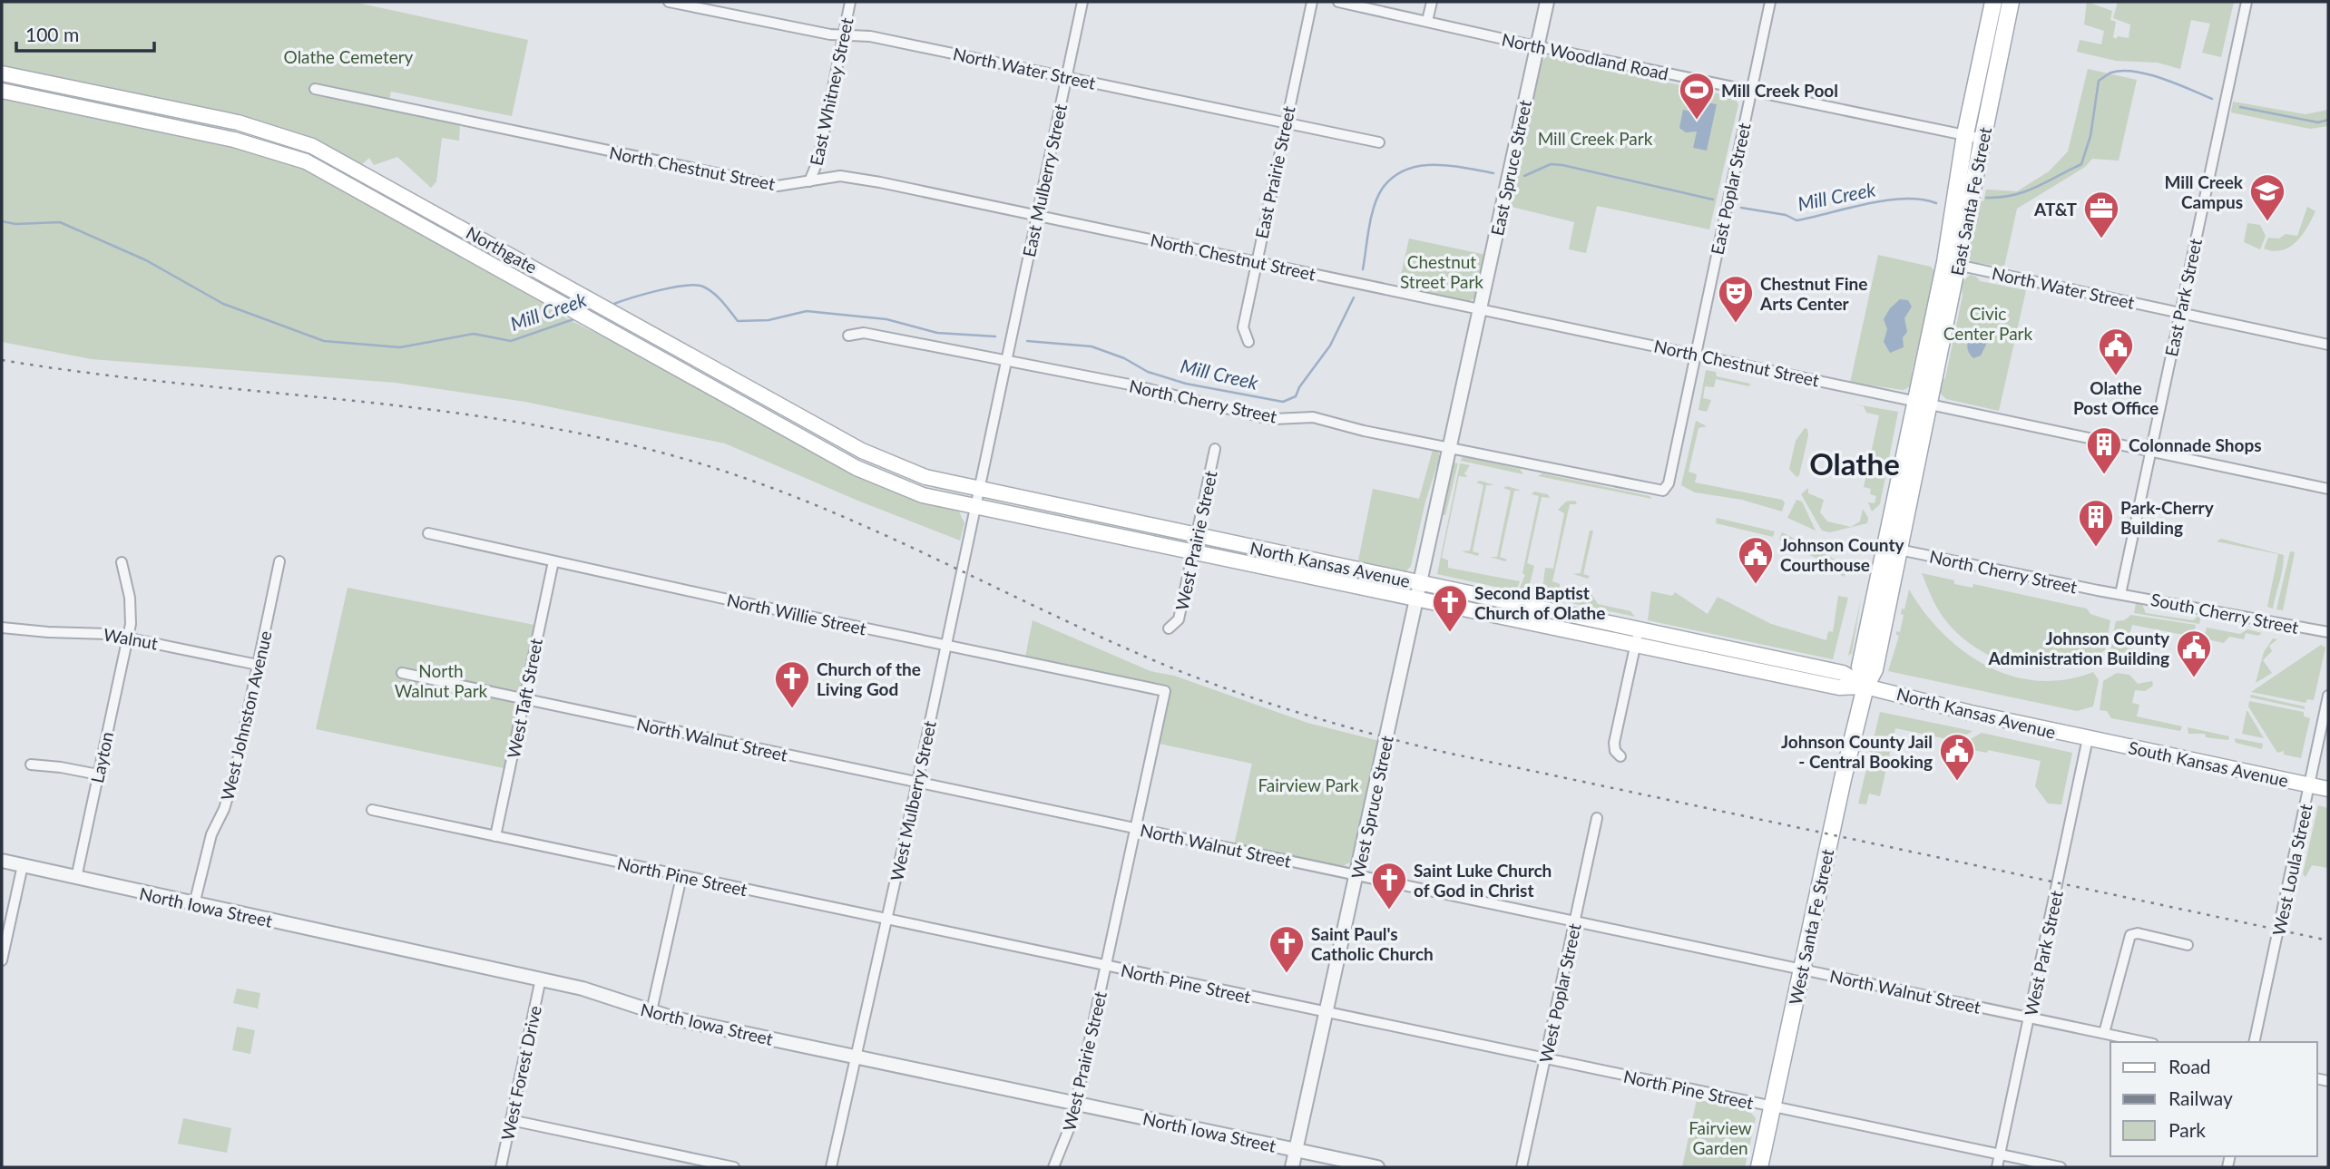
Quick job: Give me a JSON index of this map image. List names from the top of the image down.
{
  "streets": {
    "main road": [
      "East Santa Fe Street",
      "Northgate",
      "North Kansas Avenue",
      "South Kansas Avenue",
      "West Santa Fe Street"
    ],
    "street": [
      "North Woodland Road",
      "North Water Street",
      "East Whitney Street",
      "North Chestnut Street",
      "East Spruce Street",
      "East Prairie Street",
      "East Mulberry Street",
      "East Poplar Street",
      "East Park Street",
      "North Cherry Street",
      "West Prairie Street",
      "South Cherry Street",
      "North Willie Street",
      "Walnut",
      "West Taft Street",
      "West Johnston Avenue",
      "North Walnut Street",
      "Layton",
      "West Mulberry Street",
      "West Spruce Street",
      "West Loula Street",
      "North Pine Street",
      "North Iowa Street",
      "West Park Street",
      "West Poplar Street",
      "West Forest Drive"
    ]
  },
  "crossings": [
    ["North Woodland Road", "East Spruce Street"],
    ["North Woodland Road", "East Poplar Street"],
    ["North Woodland Road", "East Santa Fe Street"],
    ["North Water Street", "East Whitney Street"],
    ["North Water Street", "East Prairie Street"],
    ["North Water Street", "East Mulberry Street"],
    ["North Water Street", "East Santa Fe Street"],
    ["North Water Street", "East Park Street"],
    ["East Whitney Street", "North Chestnut Street"],
    ["North Chestnut Street", "East Spruce Street"],
    ["North Chestnut Street", "East Prairie Street"],
    ["North Chestnut Street", "East Mulberry Street"],
    ["North Chestnut Street", "East Poplar Street"],
    ["North Chestnut Street", "East Santa Fe Street"],
    ["North Chestnut Street", "East Park Street"],
    ["East Spruce Street", "North Cherry Street"],
    ["East Spruce Street", "West Spruce Street"],
    ["East Mulberry Street", "North Cherry Street"],
    ["East Mulberry Street", "West Mulberry Street"],
    ["East Poplar Street", "North Cherry Street"],
    ["East Santa Fe Street", "North Cherry Street"],
    ["East Santa Fe Street", "West Santa Fe Street"],
    ["Northgate", "North Kansas Avenue"],
    ["Northgate", "West Mulberry Street"],
    ["East Park Street", "North Cherry Street"],
    ["East Park Street", "South Cherry Street"],
    ["North Cherry Street", "South Cherry Street"],
    ["North Cherry Street", "West Mulberry Street"],
    ["North Cherry Street", "West Spruce Street"],
    ["North Cherry Street", "West Santa Fe Street"],
    ["West Prairie Street", "North Kansas Avenue"],
    ["West Prairie Street", "North Willie Street"],
    ["West Prairie Street", "North Walnut Street"],
    ["West Prairie Street", "North Pine Street"],
    ["West Prairie Street", "North Iowa Street"],
    ["North Kansas Avenue", "South Kansas Avenue"],
    ["North Kansas Avenue", "West Mulberry Street"],
    ["North Kansas Avenue", "West Spruce Street"],
    ["North Kansas Avenue", "West Santa Fe Street"],
    ["North Kansas Avenue", "West Park Street"],
    ["North Willie Street", "West Taft Street"],
    ["North Willie Street", "West Mulberry Street"],
    ["Walnut", "West Johnston Avenue"],
    ["Walnut", "Layton"],
    ["West Taft Street", "North Walnut Street"],
    ["West Taft Street", "North Pine Street"],
    ["West Johnston Avenue", "North Iowa Street"],
    ["North Walnut Street", "West Mulberry Street"],
    ["North Walnut Street", "West Spruce Street"],
    ["North Walnut Street", "West Santa Fe Street"],
    ["North Walnut Street", "West Park Street"],
    ["North Walnut Street", "West Poplar Street"],
    ["Layton", "North Iowa Street"],
    ["South Kansas Avenue", "West Loula Street"],
    ["South Kansas Avenue", "West Park Street"],
    ["West Mulberry Street", "North Pine Street"],
    ["West Mulberry Street", "North Iowa Street"],
    ["West Spruce Street", "North Pine Street"],
    ["West Spruce Street", "North Iowa Street"],
    ["North Pine Street", "West Santa Fe Street"],
    ["North Pine Street", "West Park Street"],
    ["North Pine Street", "West Poplar Street"],
    ["North Iowa Street", "West Forest Drive"]
  ],
  "districts": ["Olathe"],
  "water": ["Mill Creek"],
  "parks": [
    "Olathe Cemetery",
    "Mill Creek Park",
    "Chestnut Street Park",
    "Civic Center Park",
    "North Walnut Park",
    "Fairview Park",
    "Fairview Garden"
  ],
  "places": {
    "sports": ["Mill Creek Pool"],
    "school or university": ["Mill Creek Campus"],
    "office": ["AT&T"],
    "theatre": ["Chestnut Fine Arts Center"],
    "public building": [
      "Olathe Post Office",
      "Johnson County Courthouse",
      "Johnson County Administration Building",
      "Johnson County Jail - Central Booking"
    ],
    "building": ["Colonnade Shops", "Park-Cherry Building"],
    "church": [
      "Second Baptist Church of Olathe",
      "Church of the Living God",
      "Saint Luke Church of God in Christ",
      "Saint Paul's Catholic Church"
    ]
  },
  "legend": ["Road", "Railway", "Park"],
  "scale_bar": "100 m"
}
